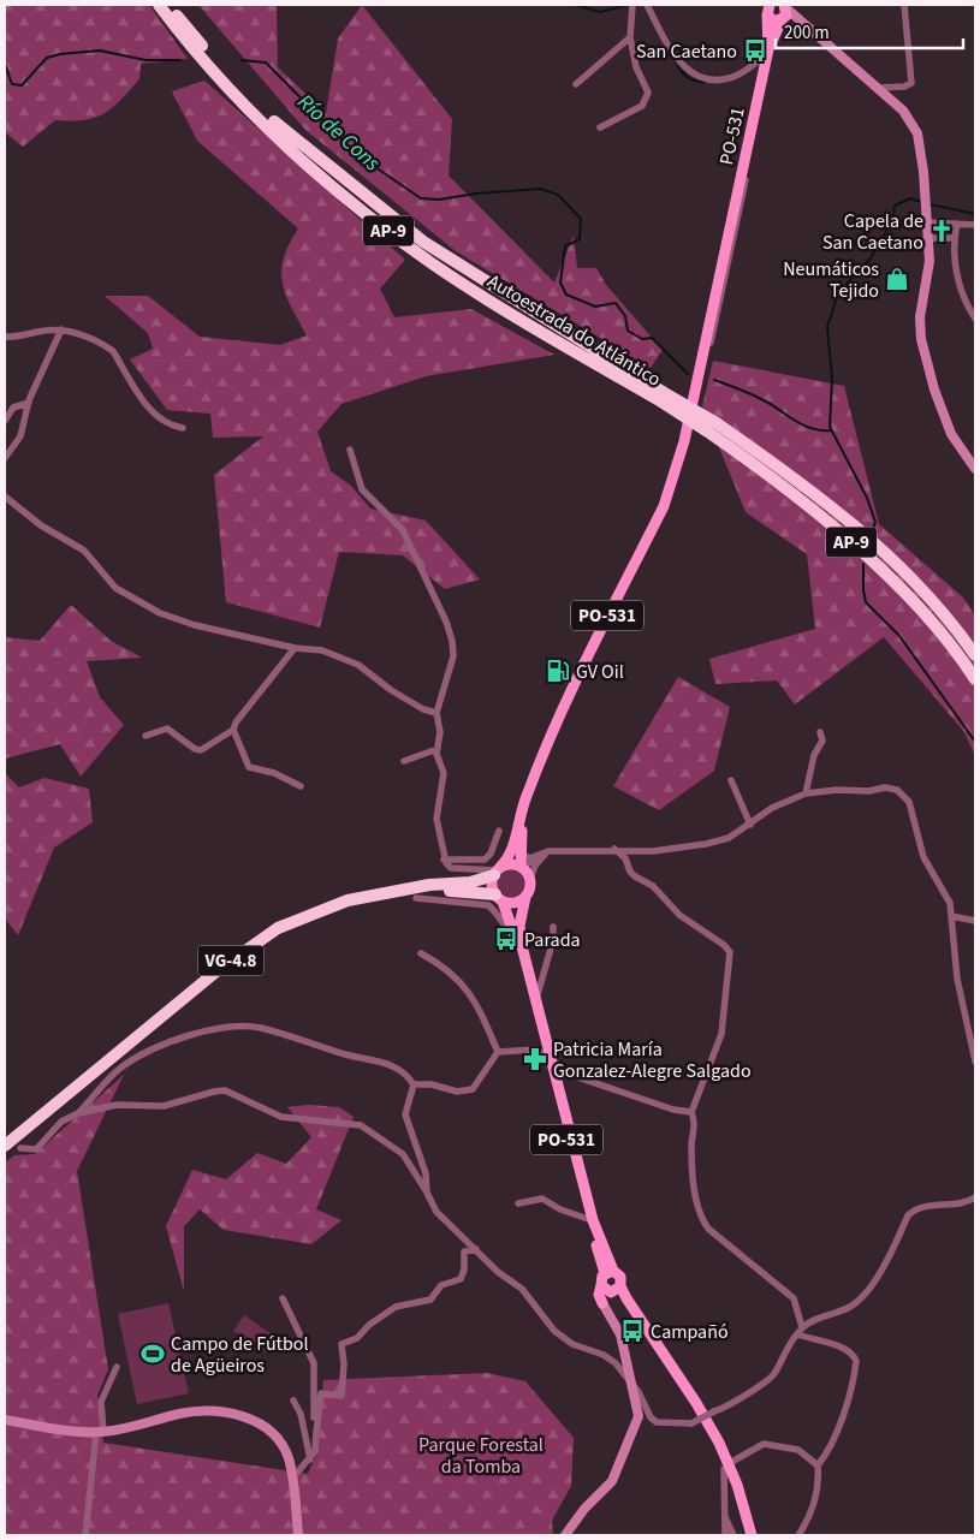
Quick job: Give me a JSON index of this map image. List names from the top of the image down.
{
  "streets": {
    "highway": ["AP-9", "Autoestrada do Atlántico", "VG-4.8"],
    "main road": ["PO-531"]
  },
  "crossings": [
    ["PO-531", "VG-4.8"]
  ],
  "water": ["Río de Cons"],
  "parks": ["Parque Forestal da Tomba"],
  "places": {
    "bus stop": ["San Caetano", "Parada", "Campañó"],
    "church": ["Capela de San Caetano"],
    "shop": ["Neumáticos Tejido"],
    "fuel station": ["GV Oil"],
    "pharmacy": ["Patricia María Gonzalez-Alegre Salgado"],
    "sports": ["Campo de Fútbol de Agüeiros"]
  },
  "scale_bar": "200 m"
}
